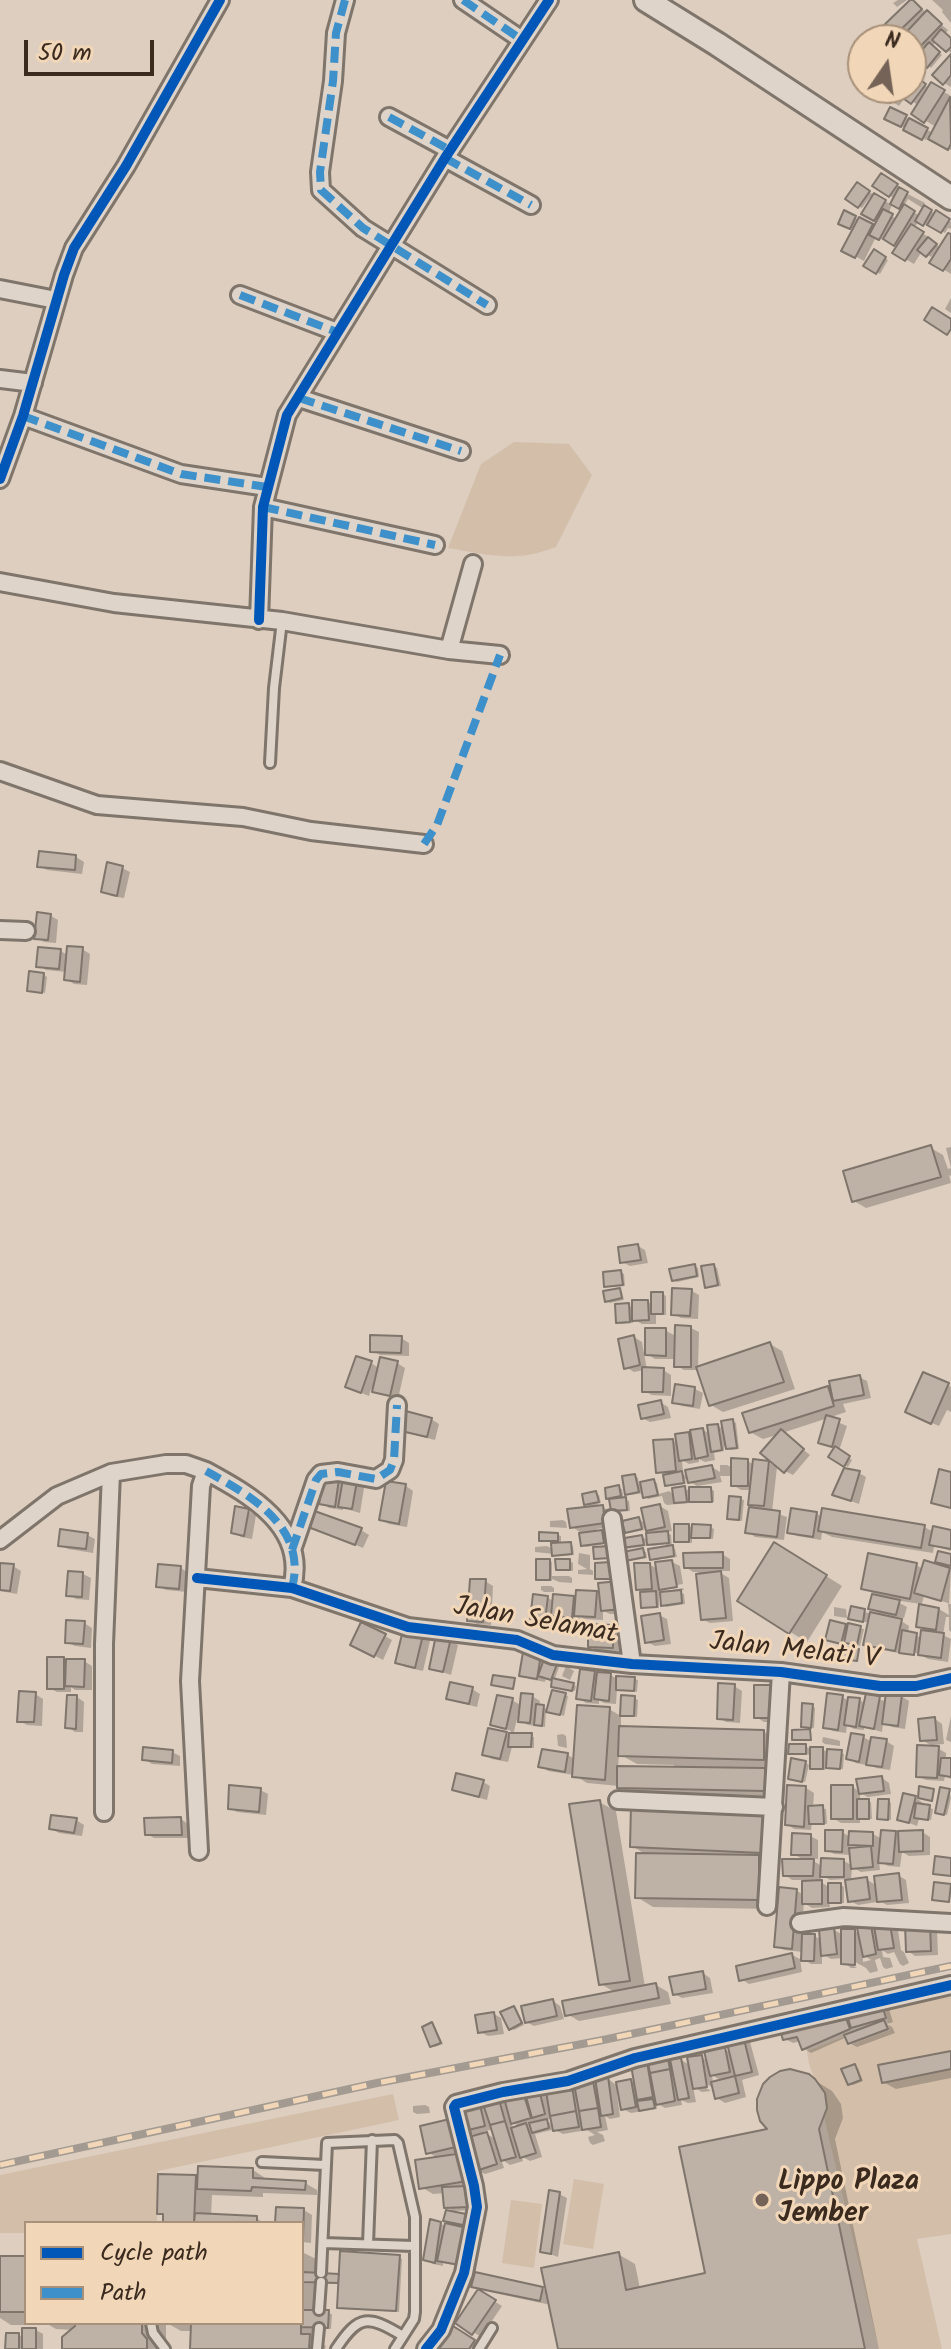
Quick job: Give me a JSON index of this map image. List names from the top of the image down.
{
  "streets": {
    "street": ["Jalan Selamat", "Jalan Melati V"]
  },
  "crossings": [
    ["Jalan Selamat", "Jalan Melati V"]
  ],
  "places": ["Lippo Plaza Jember"],
  "legend": ["Cycle path", "Path"],
  "scale_bar": "50 m",
  "north": "top"
}
